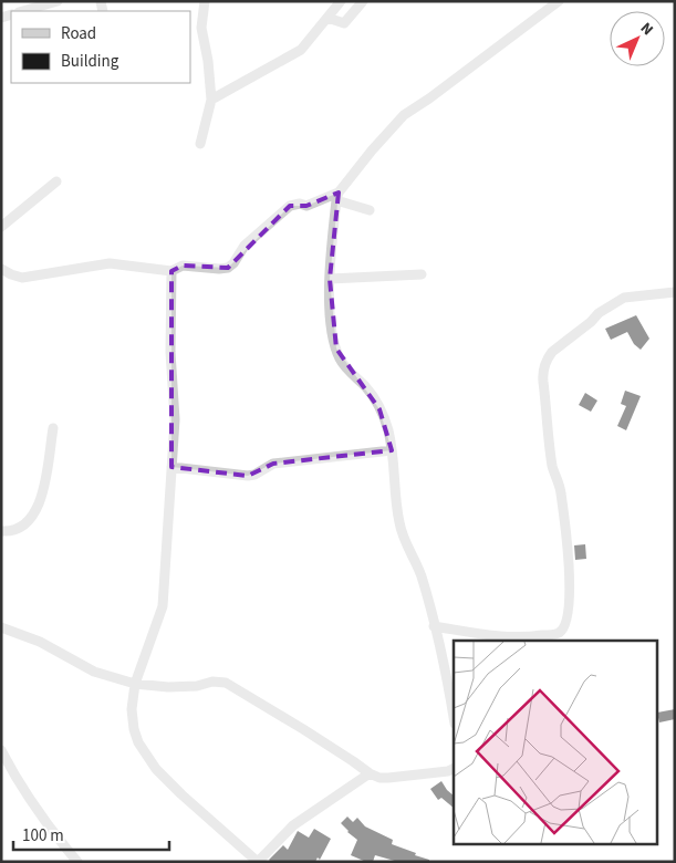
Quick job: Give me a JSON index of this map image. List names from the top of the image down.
{
  "legend": ["Road", "Building"],
  "scale_bar": "100 m",
  "north": "top right"
}
